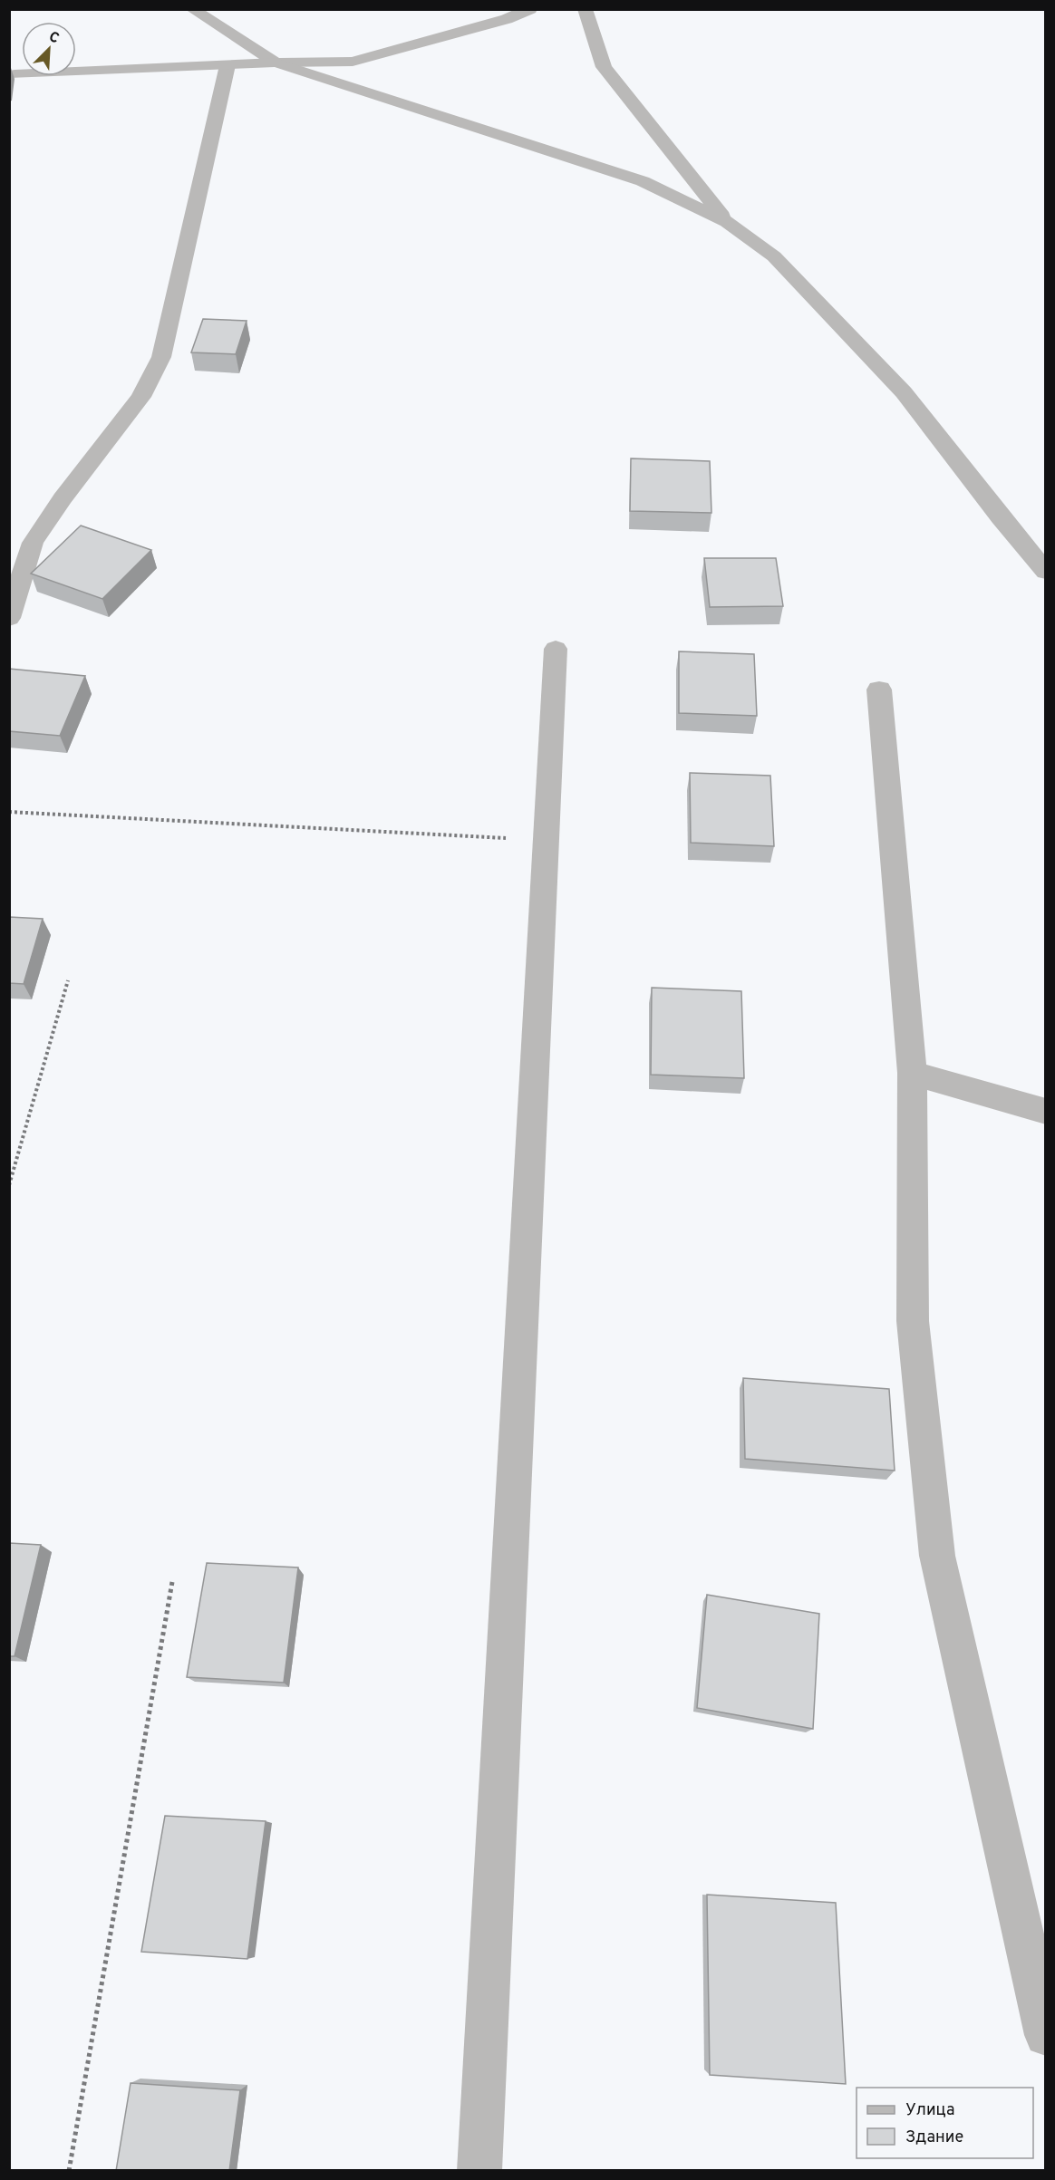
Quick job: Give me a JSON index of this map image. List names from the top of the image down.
{
  "legend": ["Улица", "Здание"],
  "north": "top right"
}
